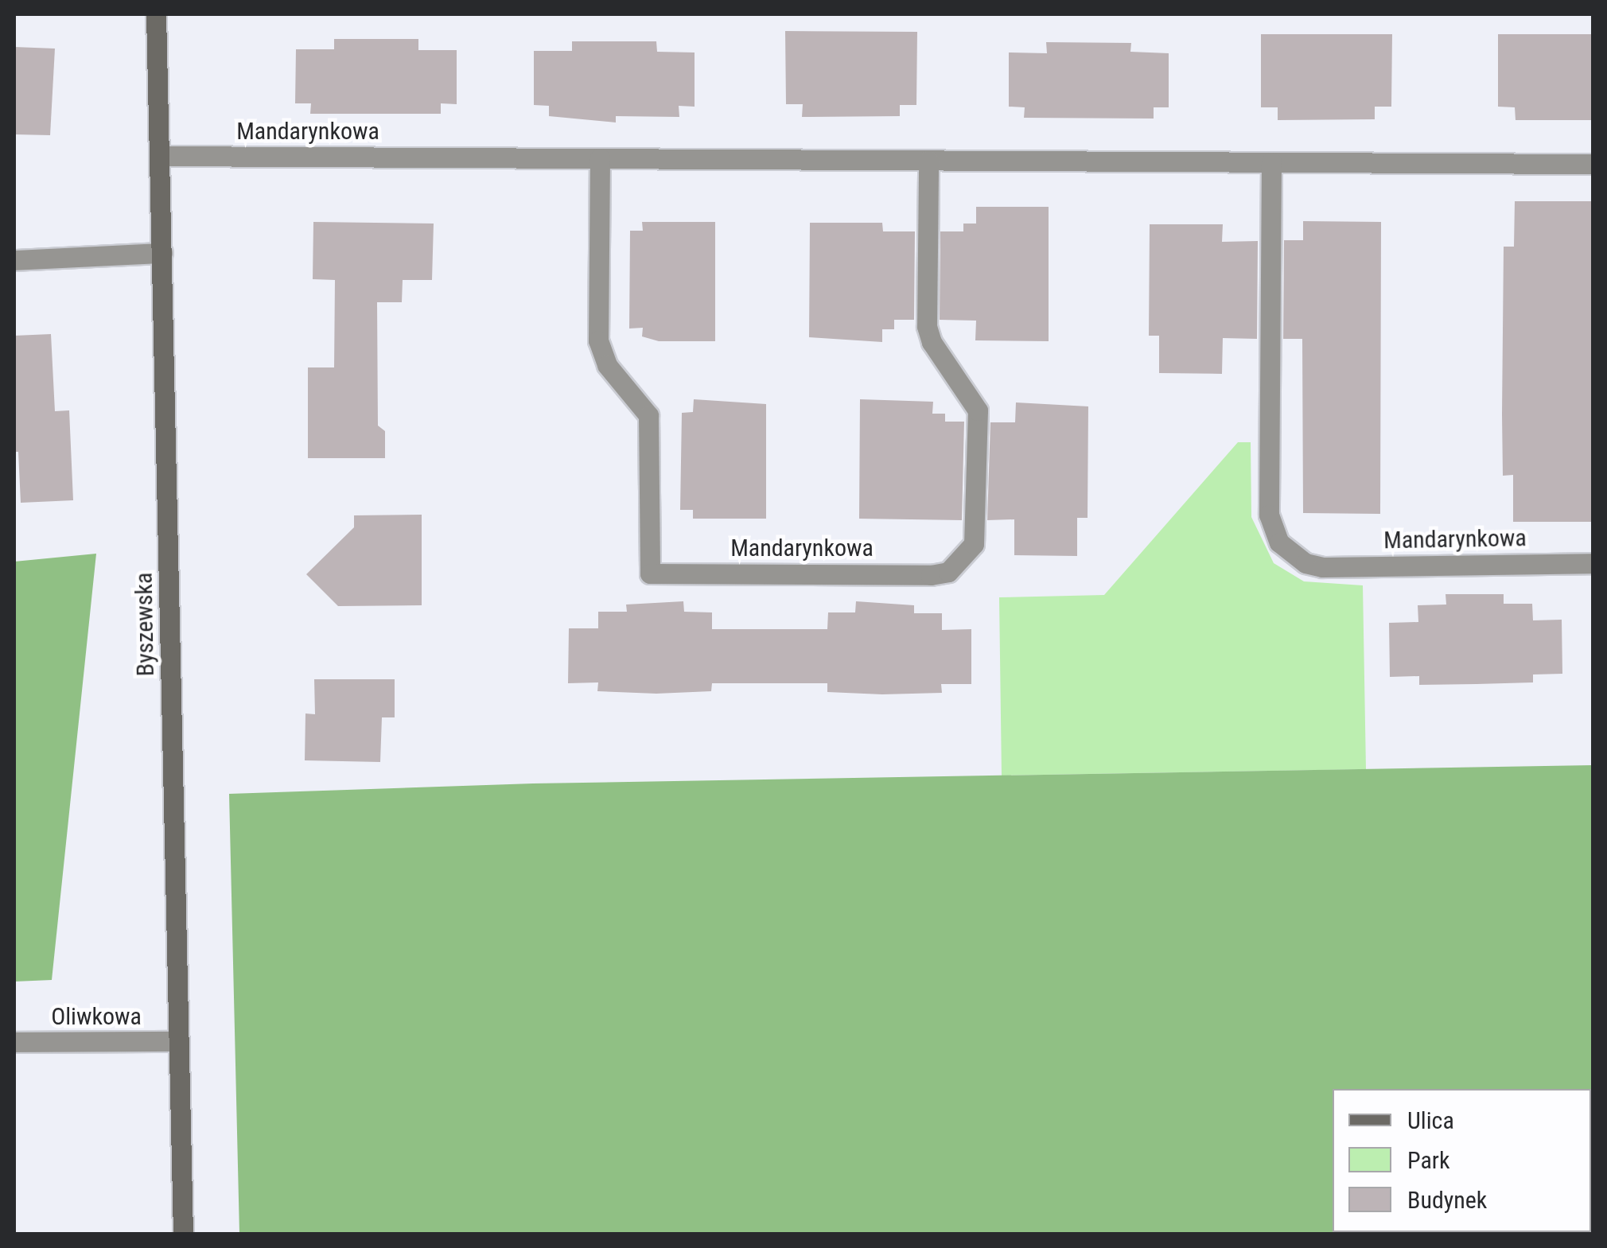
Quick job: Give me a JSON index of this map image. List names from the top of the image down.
{
  "streets": {
    "street": ["Mandarynkowa", "Byszewska", "Oliwkowa"]
  },
  "crossings": [
    ["Mandarynkowa", "Byszewska"],
    ["Byszewska", "Oliwkowa"]
  ],
  "legend": ["Ulica", "Park", "Budynek"]
}
